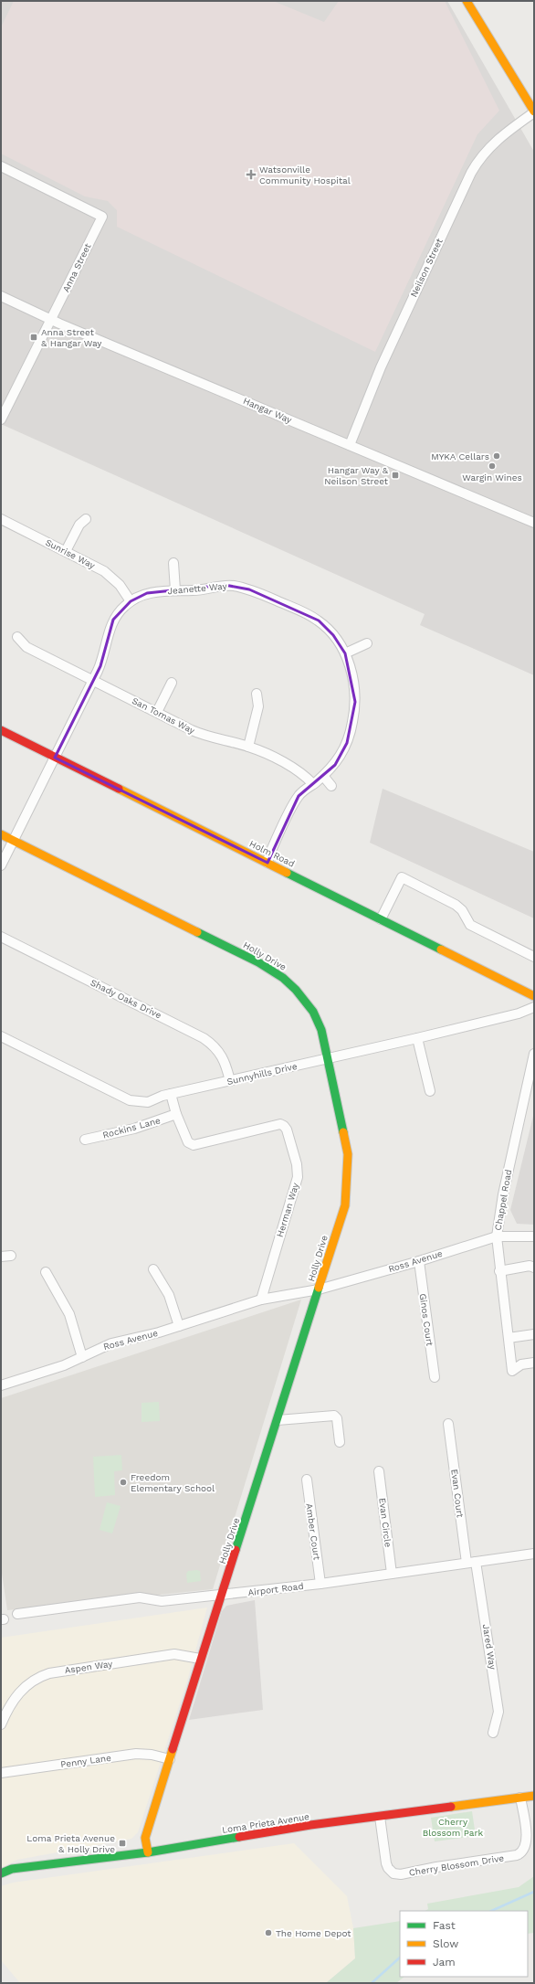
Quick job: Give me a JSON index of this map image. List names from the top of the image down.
{
  "streets": {
    "street": [
      "Anna Street",
      "Neilson Street",
      "Hangar Way",
      "Sunrise Way",
      "Jeanette Way",
      "San Tomas Way",
      "Holm Road",
      "Holly Drive",
      "Shady Oaks Drive",
      "Sunnyhills Drive",
      "Rockins Lane",
      "Chappel Road",
      "Herman Way",
      "Ross Avenue",
      "Ginos Court",
      "Evan Court",
      "Evan Circle",
      "Amber Court",
      "Airport Road",
      "Jared Way",
      "Aspen Way",
      "Penny Lane",
      "Loma Prieta Avenue",
      "Cherry Blossom Drive"
    ]
  },
  "crossings": [
    ["Anna Street", "Hangar Way"],
    ["Neilson Street", "Hangar Way"],
    ["Sunrise Way", "Jeanette Way"],
    ["Jeanette Way", "San Tomas Way"],
    ["Jeanette Way", "Holm Road"],
    ["Jeanette Way", "Holly Drive"],
    ["Holly Drive", "Sunnyhills Drive"],
    ["Holly Drive", "Ross Avenue"],
    ["Holly Drive", "Airport Road"],
    ["Holly Drive", "Aspen Way"],
    ["Holly Drive", "Penny Lane"],
    ["Holly Drive", "Loma Prieta Avenue"],
    ["Shady Oaks Drive", "Sunnyhills Drive"],
    ["Sunnyhills Drive", "Herman Way"],
    ["Rockins Lane", "Herman Way"],
    ["Chappel Road", "Ross Avenue"],
    ["Herman Way", "Ross Avenue"],
    ["Ross Avenue", "Ginos Court"],
    ["Evan Court", "Airport Road"],
    ["Evan Court", "Jared Way"],
    ["Evan Circle", "Airport Road"],
    ["Amber Court", "Airport Road"],
    ["Airport Road", "Jared Way"],
    ["Loma Prieta Avenue", "Cherry Blossom Drive"]
  ],
  "parks": ["Cherry Blossom Park"],
  "places": {
    "health": ["Watsonville Community Hospital"],
    "transit": ["Anna Street & Hangar Way", "Hangar Way & Neilson Street", "Loma Prieta Avenue & Holly Drive"],
    "other": [
      "MYKA Cellars",
      "Wargin Wines",
      "Freedom Elementary School",
      "The Home Depot"
    ]
  },
  "legend": ["Fast", "Slow", "Jam"]
}
